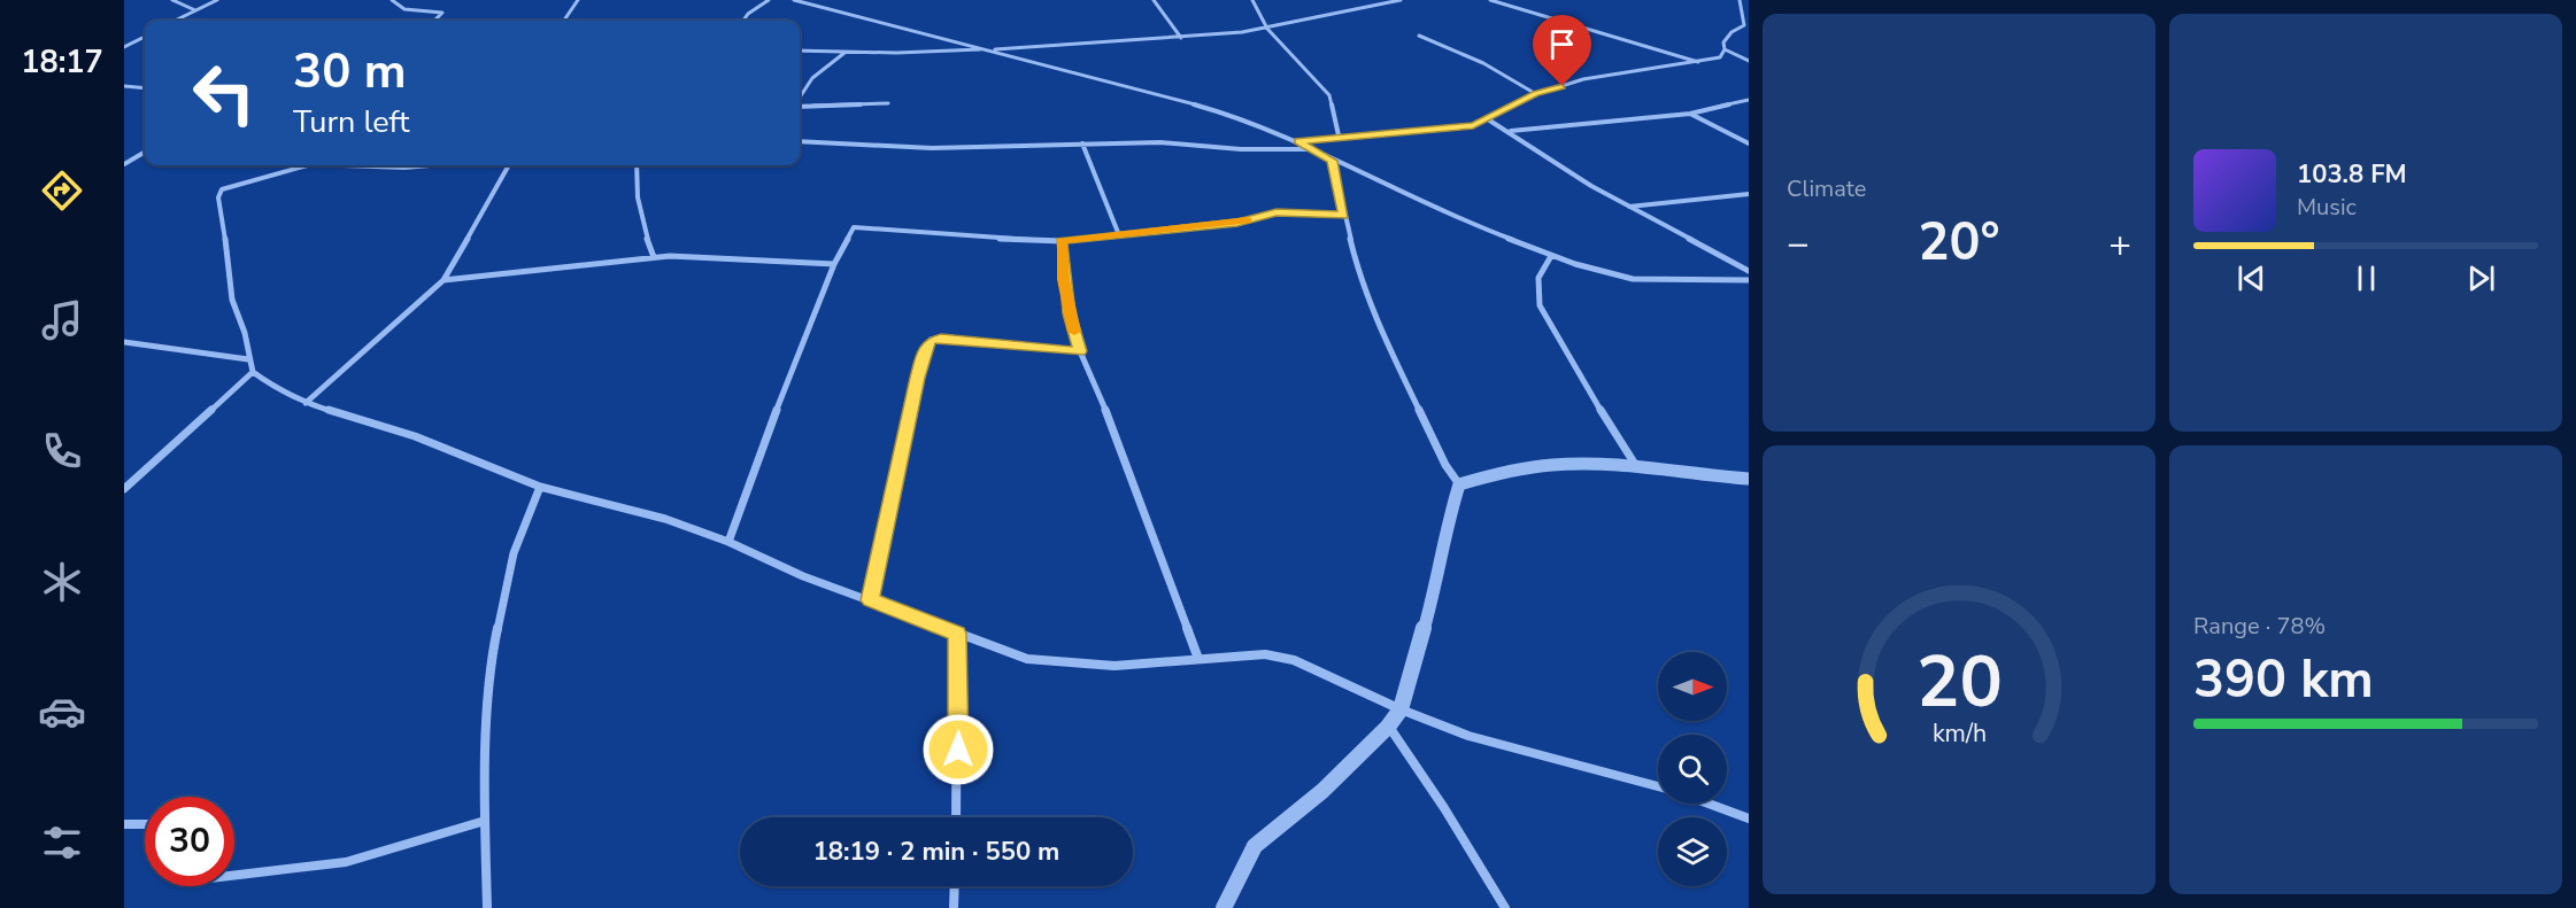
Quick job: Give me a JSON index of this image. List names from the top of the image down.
{
  "north": "right",
  "page": {
    "tabs": "18:17",
    "tile": [
      "Climate",
      ["Range · 78%", "390 km"]
    ],
    "turn": ["30 m", "Turn left"],
    "song": ["103.8 FM", "Music"],
    "heat": ["−", "20°", "+"],
    "limit": "30",
    "trip": "18:19 · 2 min · 550 m",
    "gauge": ["20", "km/h"]
  }
}
